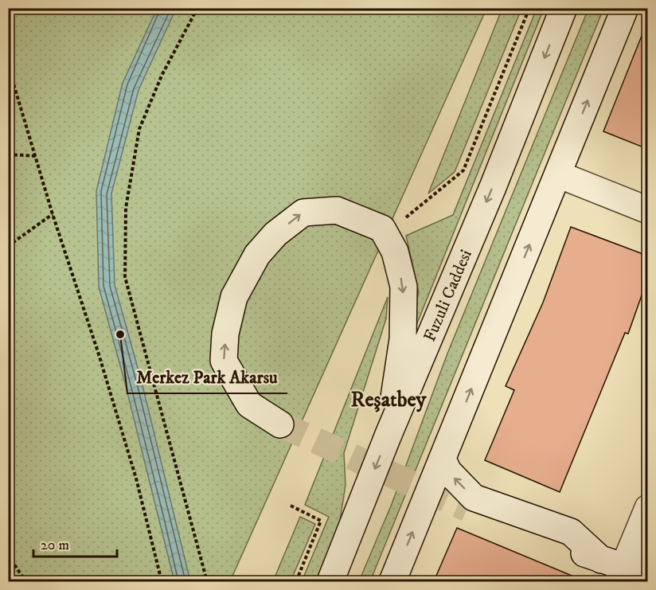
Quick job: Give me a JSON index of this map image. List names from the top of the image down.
{
  "streets": {
    "main road": ["Fuzuli Caddesi"]
  },
  "districts": ["Reşatbey"],
  "places": ["Merkez Park Akarsu"],
  "scale_bar": "20 m"
}
